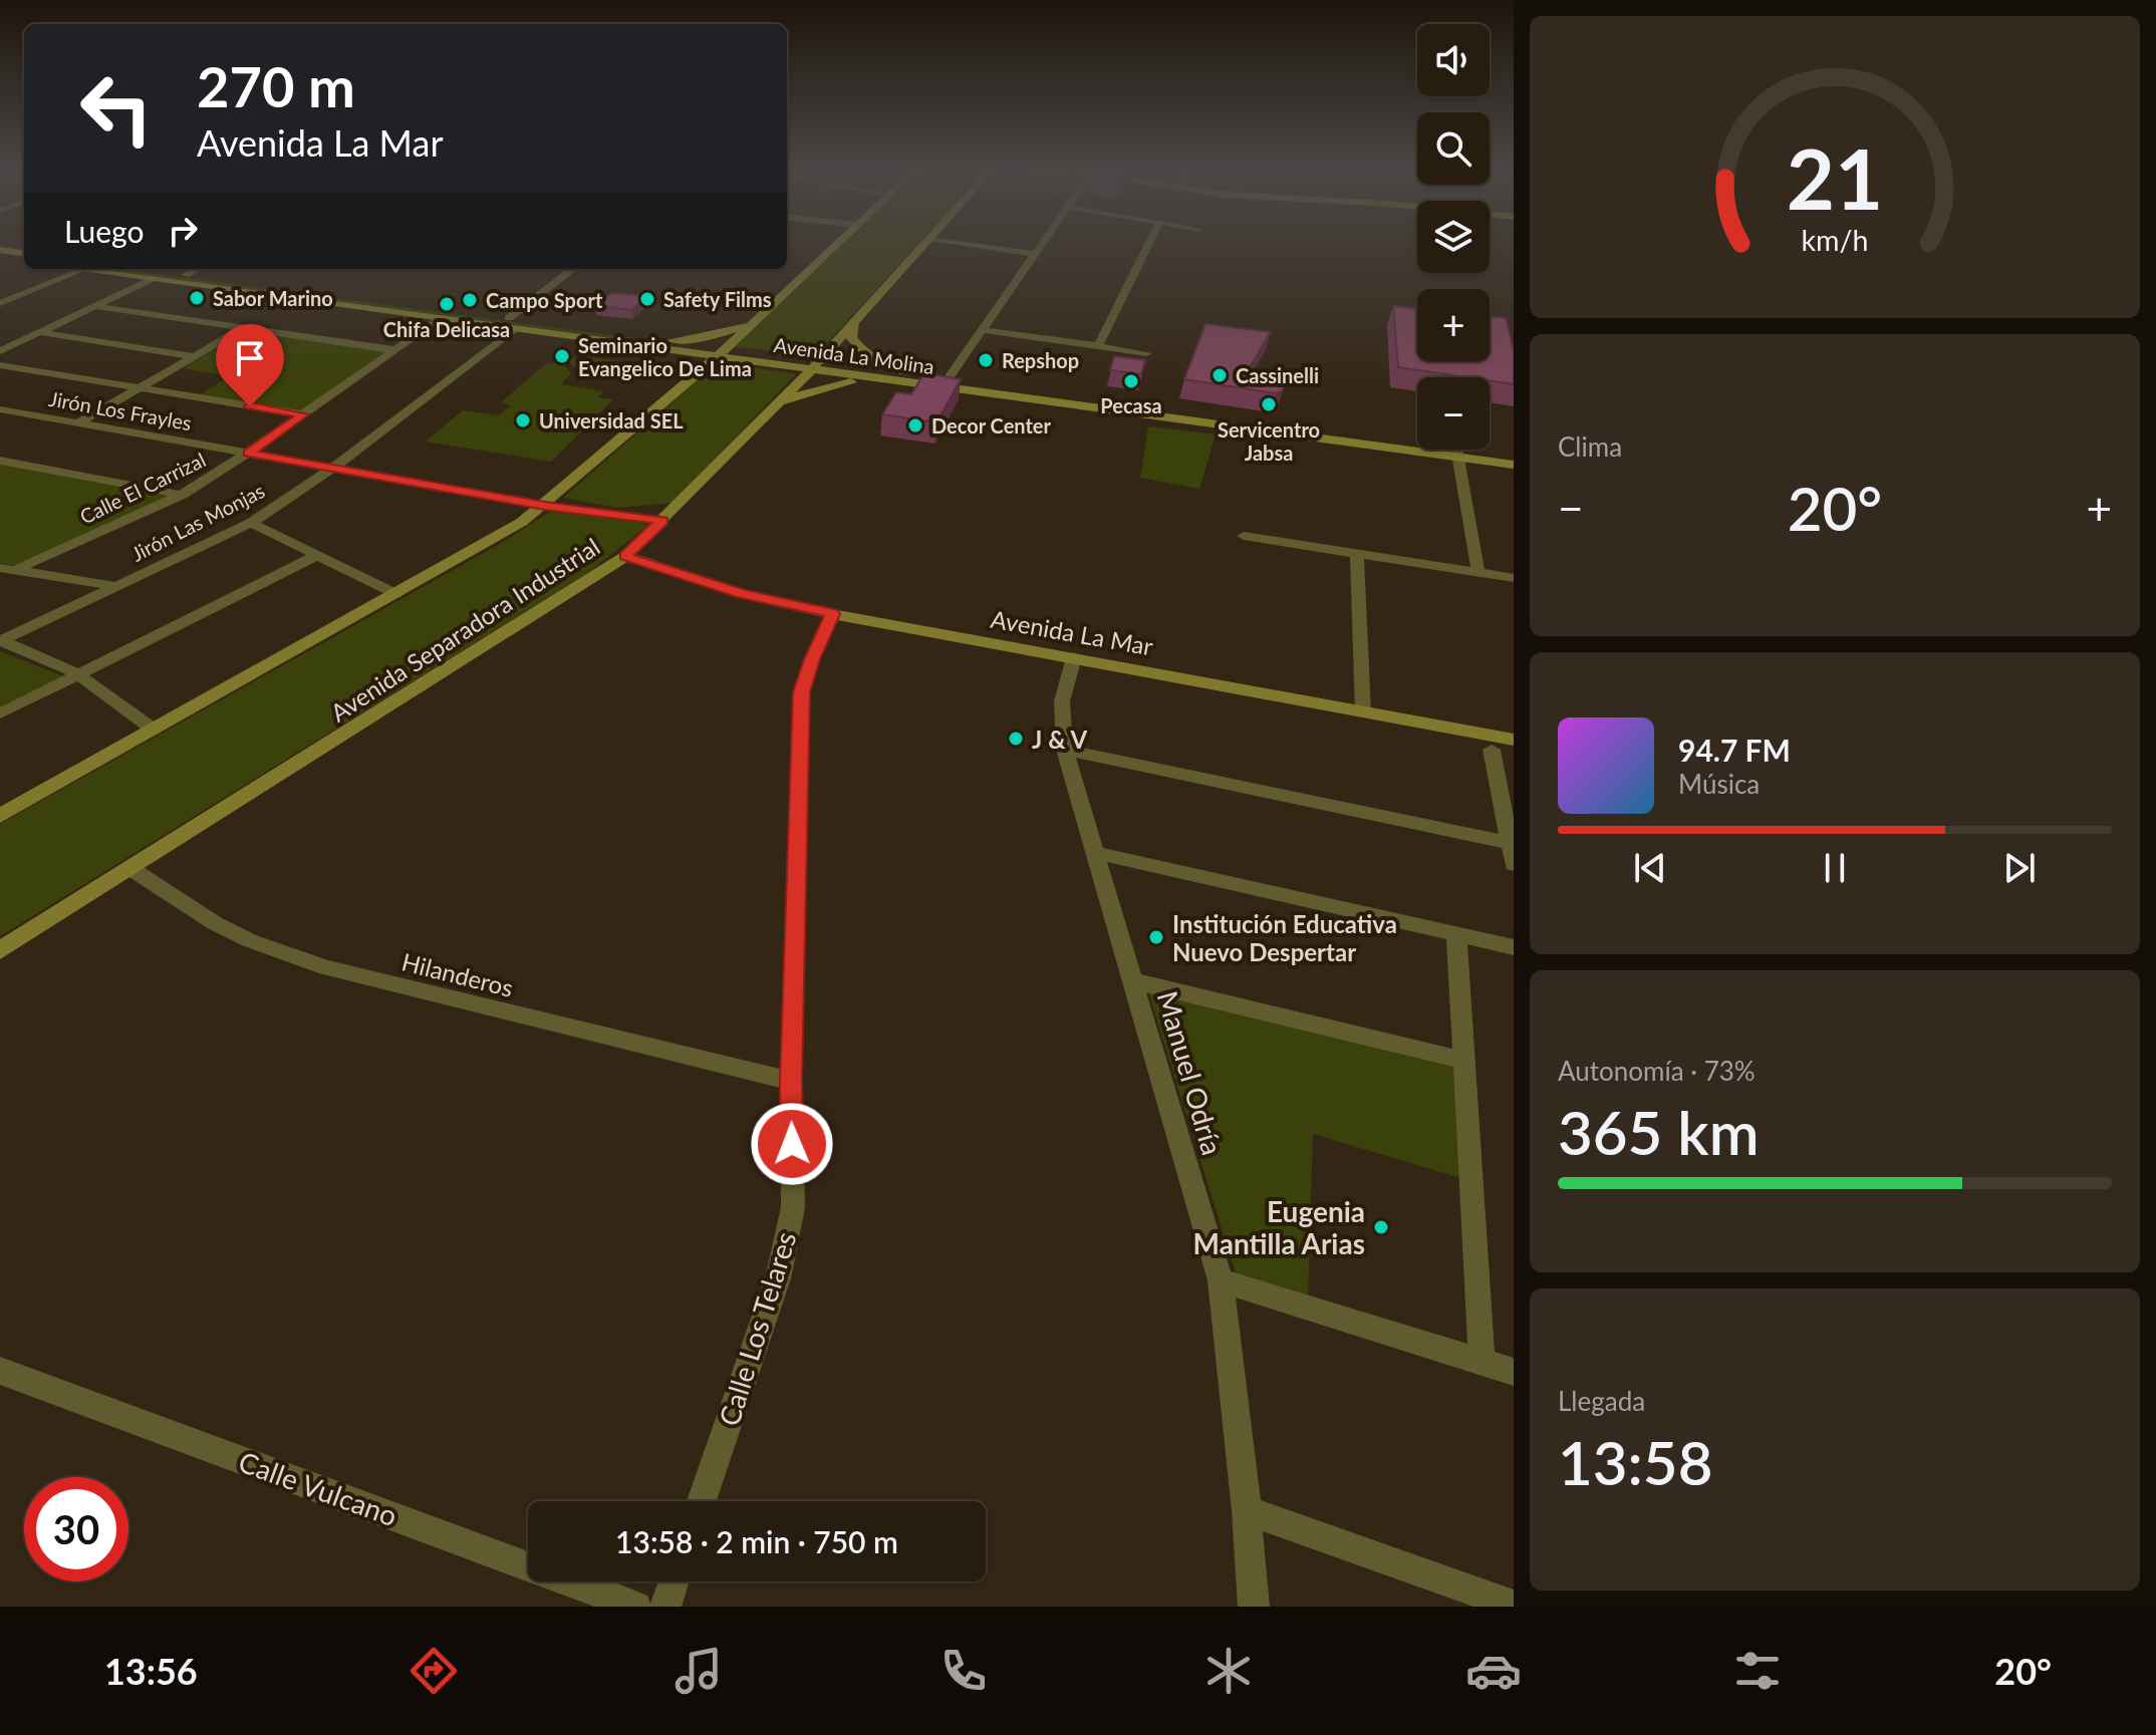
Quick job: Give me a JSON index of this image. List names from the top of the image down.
{
  "streets": {
    "main road": ["Avenida La Molina", "Avenida Separadora Industrial", "Avenida La Mar"],
    "street": [
      "Jirón Los Frayles",
      "Calle El Carrizal",
      "Jirón Las Monjas",
      "Hilanderos",
      "Manuel Odría",
      "Calle Los Telares",
      "Calle Vulcano"
    ]
  },
  "crossings": [
    ["Avenida La Molina", "Calle El Carrizal"],
    ["Avenida La Molina", "Jirón Las Monjas"],
    ["Avenida La Molina", "Avenida Separadora Industrial"],
    ["Jirón Los Frayles", "Calle El Carrizal"],
    ["Jirón Los Frayles", "Jirón Las Monjas"],
    ["Jirón Los Frayles", "Avenida Separadora Industrial"],
    ["Avenida Separadora Industrial", "Avenida La Mar"],
    ["Avenida Separadora Industrial", "Hilanderos"],
    ["Avenida La Mar", "Manuel Odría"],
    ["Avenida La Mar", "Calle Los Telares"],
    ["Hilanderos", "Calle Los Telares"]
  ],
  "places": [
    "Sabor Marino",
    "Safety Films",
    "Campo Sport",
    "Chifa Delicasa",
    "Seminario Evangelico De Lima",
    "Repshop",
    "Cassinelli",
    "Pecasa",
    "Servicentro Jabsa",
    "Universidad SEL",
    "Decor Center",
    "J & V",
    "Institución Educativa Nuevo Despertar",
    "Eugenia Mantilla Arias"
  ],
  "page": {
    "map_buttons": ["+", "−"],
    "turn": ["270 m", "Avenida La Mar"],
    "then": "Luego",
    "tile": [
      "Clima",
      ["Autonomía · 73%", "365 km"],
      ["Llegada", "13:58"]
    ],
    "heat": ["−", "20°", "+"],
    "song": ["94.7 FM", "Música"],
    "limit": "30",
    "trip": "13:58 · 2 min · 750 m",
    "tabs": ["13:56", "20°"],
    "gauge": ["21", "km/h"]
  }
}
